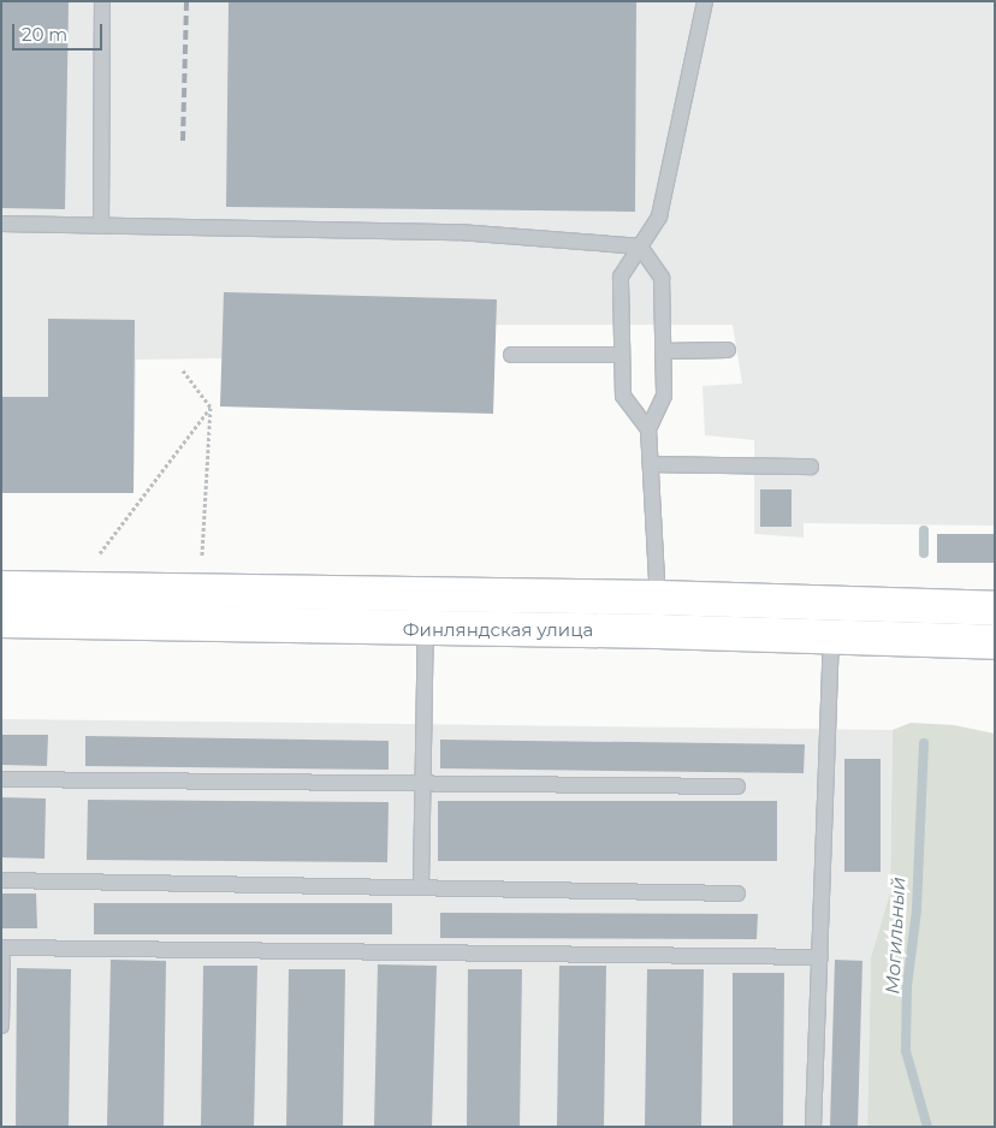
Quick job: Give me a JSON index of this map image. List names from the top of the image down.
{
  "streets": {
    "street": ["Финляндская улица"]
  },
  "water": ["Могильный"],
  "scale_bar": "20 m"
}
